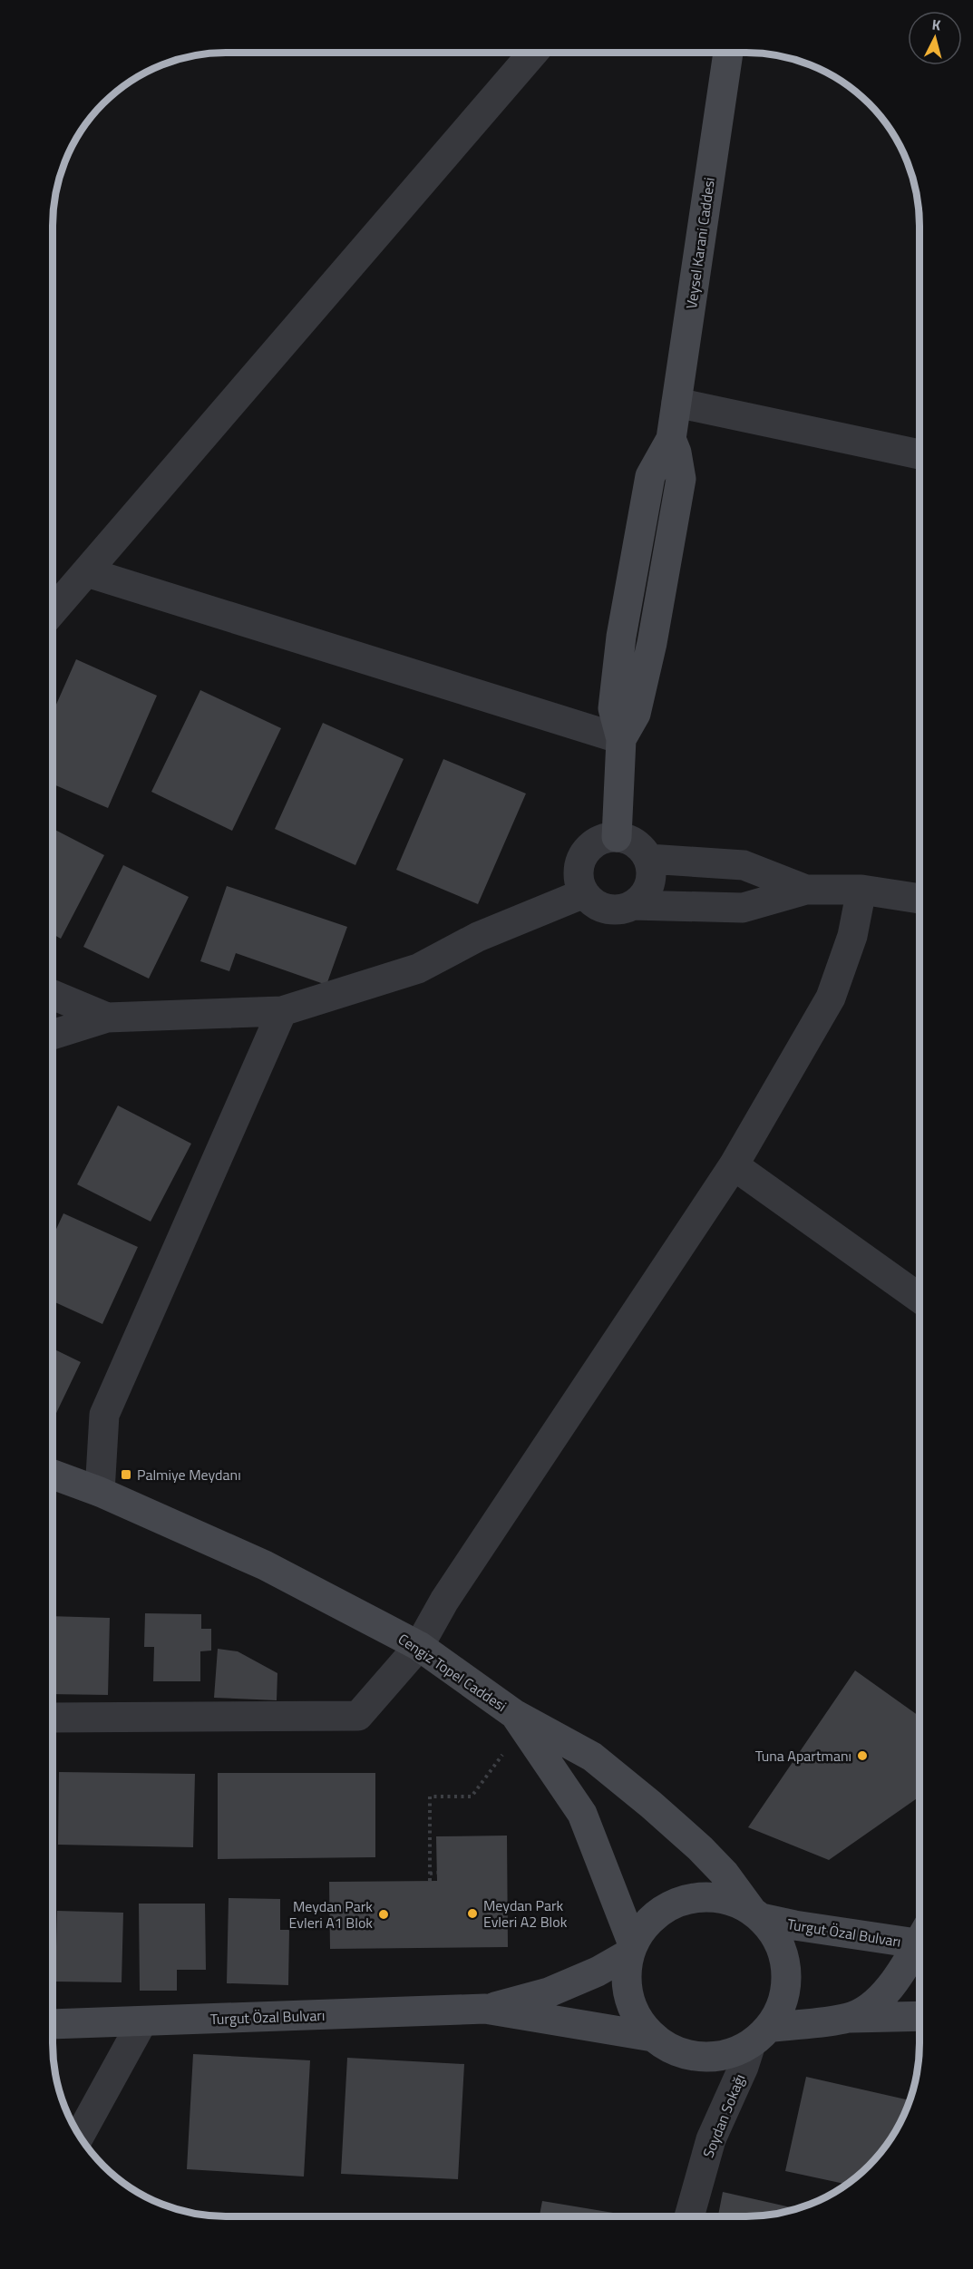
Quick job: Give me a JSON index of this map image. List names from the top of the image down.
{
  "streets": {
    "main road": ["Veysel Karani Caddesi", "Cengiz Topel Caddesi", "Turgut Özal Bulvarı"],
    "street": ["Soydan Sokağı"]
  },
  "crossings": [
    ["Cengiz Topel Caddesi", "Turgut Özal Bulvarı"],
    ["Cengiz Topel Caddesi", "Soydan Sokağı"],
    ["Turgut Özal Bulvarı", "Soydan Sokağı"]
  ],
  "places": {
    "transit": ["Palmiye Meydanı"],
    "other": ["Tuna Apartmanı", "Meydan Park Evleri A2 Blok", "Meydan Park Evleri A1 Blok"]
  },
  "north": "top"
}
